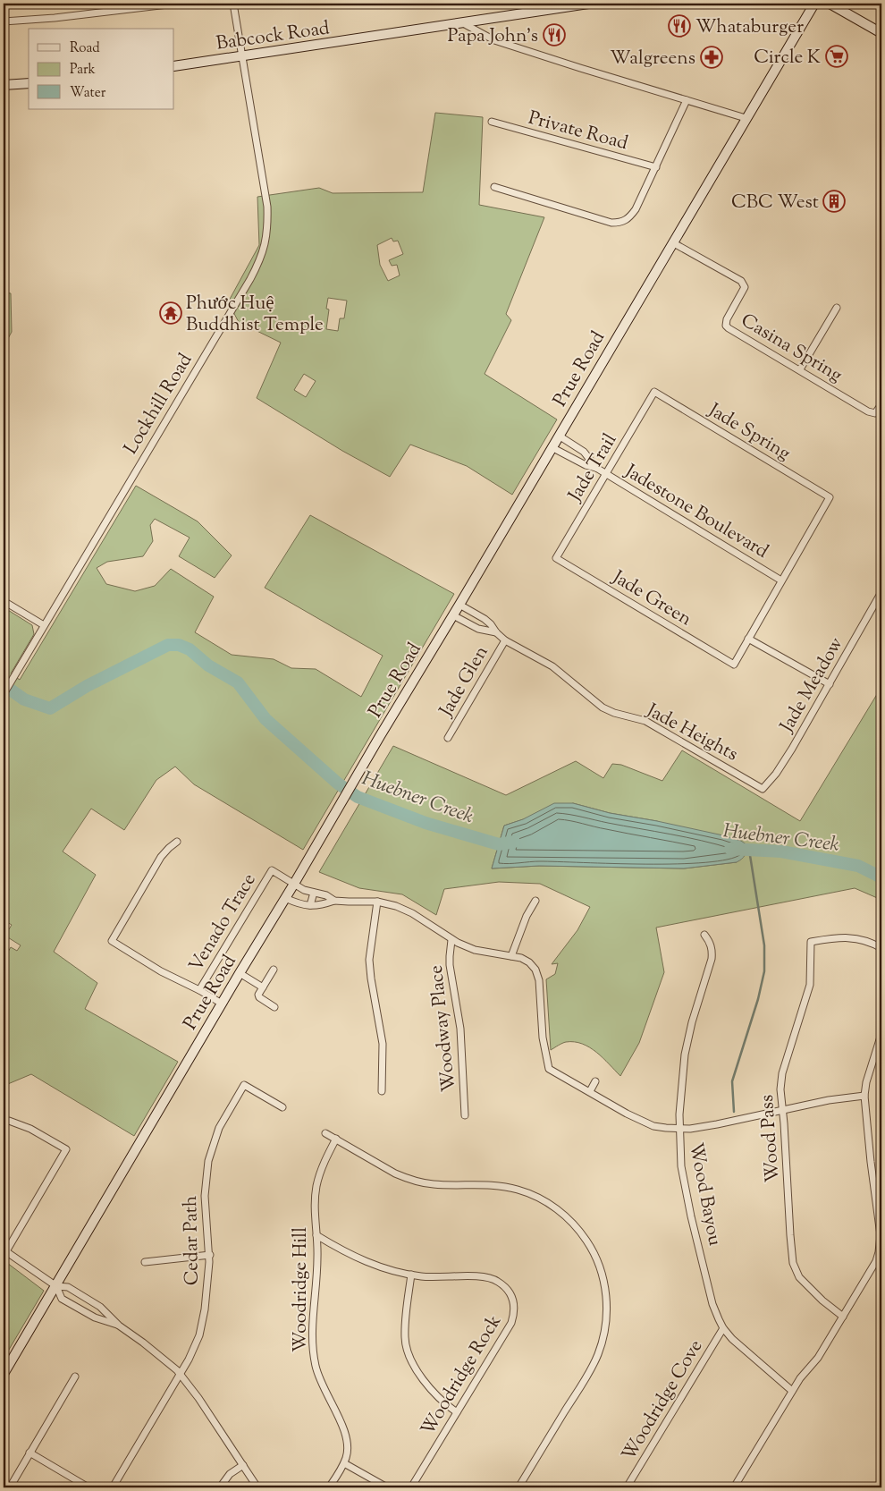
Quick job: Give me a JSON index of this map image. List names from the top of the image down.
{
  "streets": {
    "main road": ["Babcock Road", "Prue Road"],
    "street": [
      "Private Road",
      "Casina Spring",
      "Lockhill Road",
      "Jade Spring",
      "Jade Trail",
      "Jadestone Boulevard",
      "Jade Green",
      "Jade Glen",
      "Jade Meadow",
      "Jade Heights",
      "Venado Trace",
      "Woodway Place",
      "Wood Pass",
      "Wood Bayou",
      "Cedar Path",
      "Woodridge Hill",
      "Woodridge Rock",
      "Woodridge Cove"
    ]
  },
  "crossings": [
    ["Babcock Road", "Lockhill Road"],
    ["Casina Spring", "Prue Road"],
    ["Prue Road", "Jadestone Boulevard"],
    ["Prue Road", "Jade Heights"],
    ["Prue Road", "Venado Trace"],
    ["Jade Spring", "Jade Trail"],
    ["Jade Spring", "Jadestone Boulevard"],
    ["Jade Trail", "Jadestone Boulevard"],
    ["Jade Trail", "Jade Green"],
    ["Jade Glen", "Jade Heights"],
    ["Jade Meadow", "Jade Heights"],
    ["Wood Bayou", "Woodridge Cove"],
    ["Woodridge Hill", "Woodridge Rock"]
  ],
  "water": ["Huebner Creek"],
  "places": {
    "restaurant": ["Whataburger", "Papa John's"],
    "supermarket": ["Circle K"],
    "pharmacy": ["Walgreens"],
    "building": ["CBC West"],
    "temple": ["Phước Huệ Buddhist Temple"]
  },
  "legend": ["Road", "Park", "Water"]
}
